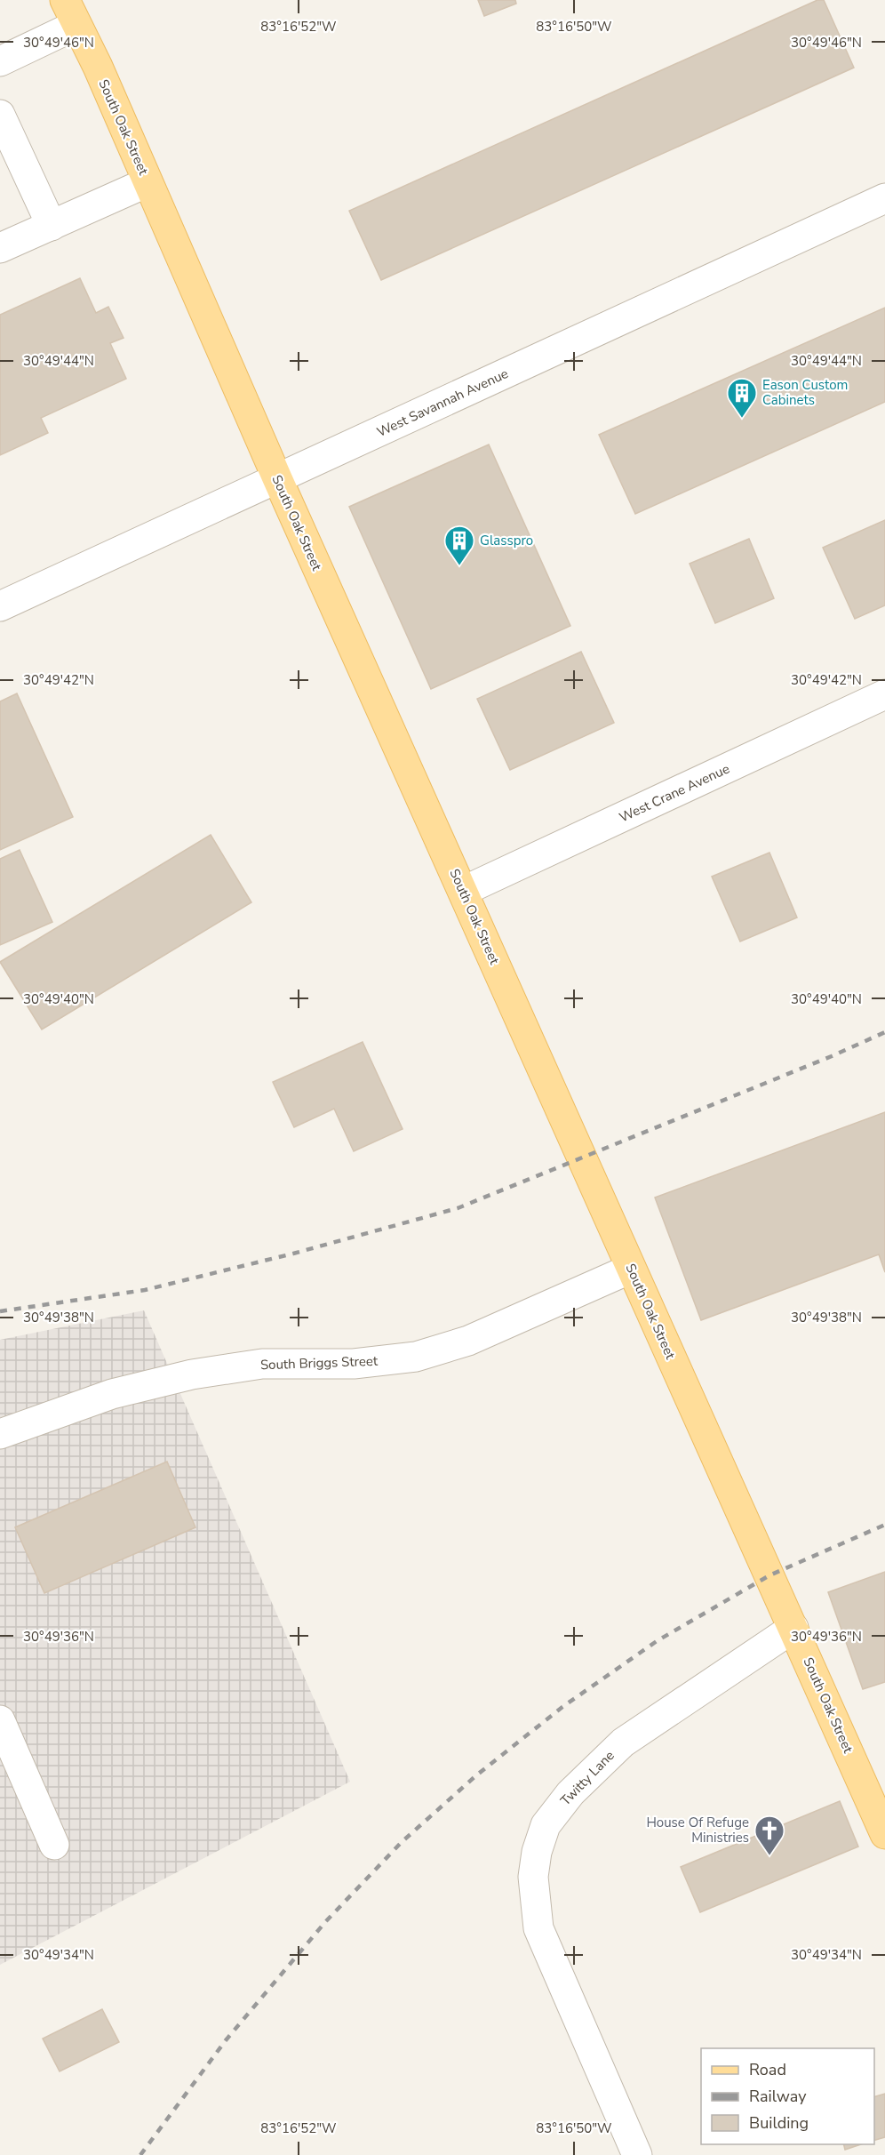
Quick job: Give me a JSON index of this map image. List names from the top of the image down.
{
  "streets": {
    "main road": ["South Oak Street"],
    "street": [
      "West Savannah Avenue",
      "West Crane Avenue",
      "South Briggs Street",
      "Twitty Lane"
    ]
  },
  "crossings": [
    ["South Oak Street", "West Savannah Avenue"],
    ["South Oak Street", "West Crane Avenue"],
    ["South Oak Street", "South Briggs Street"],
    ["South Oak Street", "Twitty Lane"]
  ],
  "places": {
    "building": ["Eason Custom Cabinets", "Glasspro"],
    "church": ["House Of Refuge Ministries"]
  },
  "legend": ["Road", "Railway", "Building"],
  "coordinates": [
    "83°16'52\"W",
    "83°16'50\"W",
    "30°49'46\"N",
    "30°49'44\"N",
    "30°49'42\"N",
    "30°49'40\"N",
    "30°49'38\"N",
    "30°49'36\"N",
    "30°49'34\"N"
  ]
}
